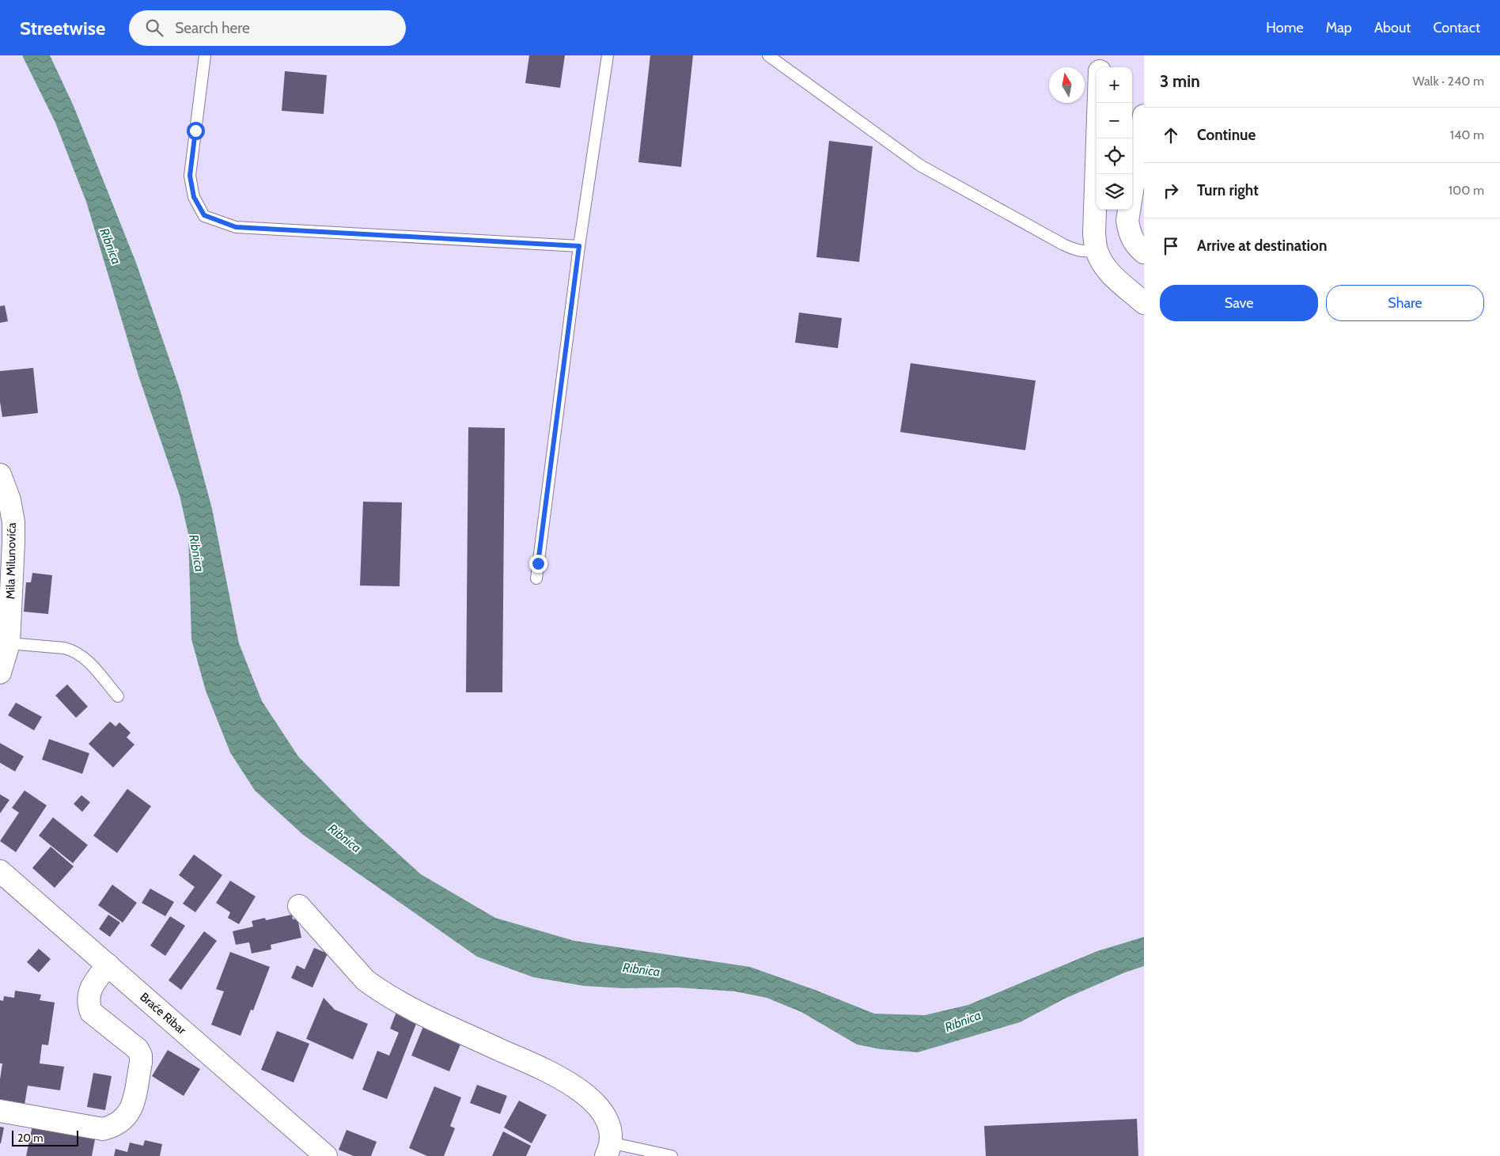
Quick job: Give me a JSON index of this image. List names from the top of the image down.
{
  "streets": {
    "street": ["Mila Milunovića", "Braće Ribar"]
  },
  "water": ["Ribnica"],
  "scale_bar": "20 m",
  "north": "top",
  "page": {
    "header": "Streetwise",
    "search": "Search here",
    "nav": [
      "Home",
      "Map",
      "About",
      "Contact"
    ],
    "heading": ["3 min", "Walk · 240 m"],
    "map_buttons": ["+", "−"],
    "list": [
      ["Continue", "140 m"],
      ["Turn right", "100 m"],
      "Arrive at destination"
    ],
    "buttons": ["Save", "Share"],
    "scale": "20 m"
  }
}
